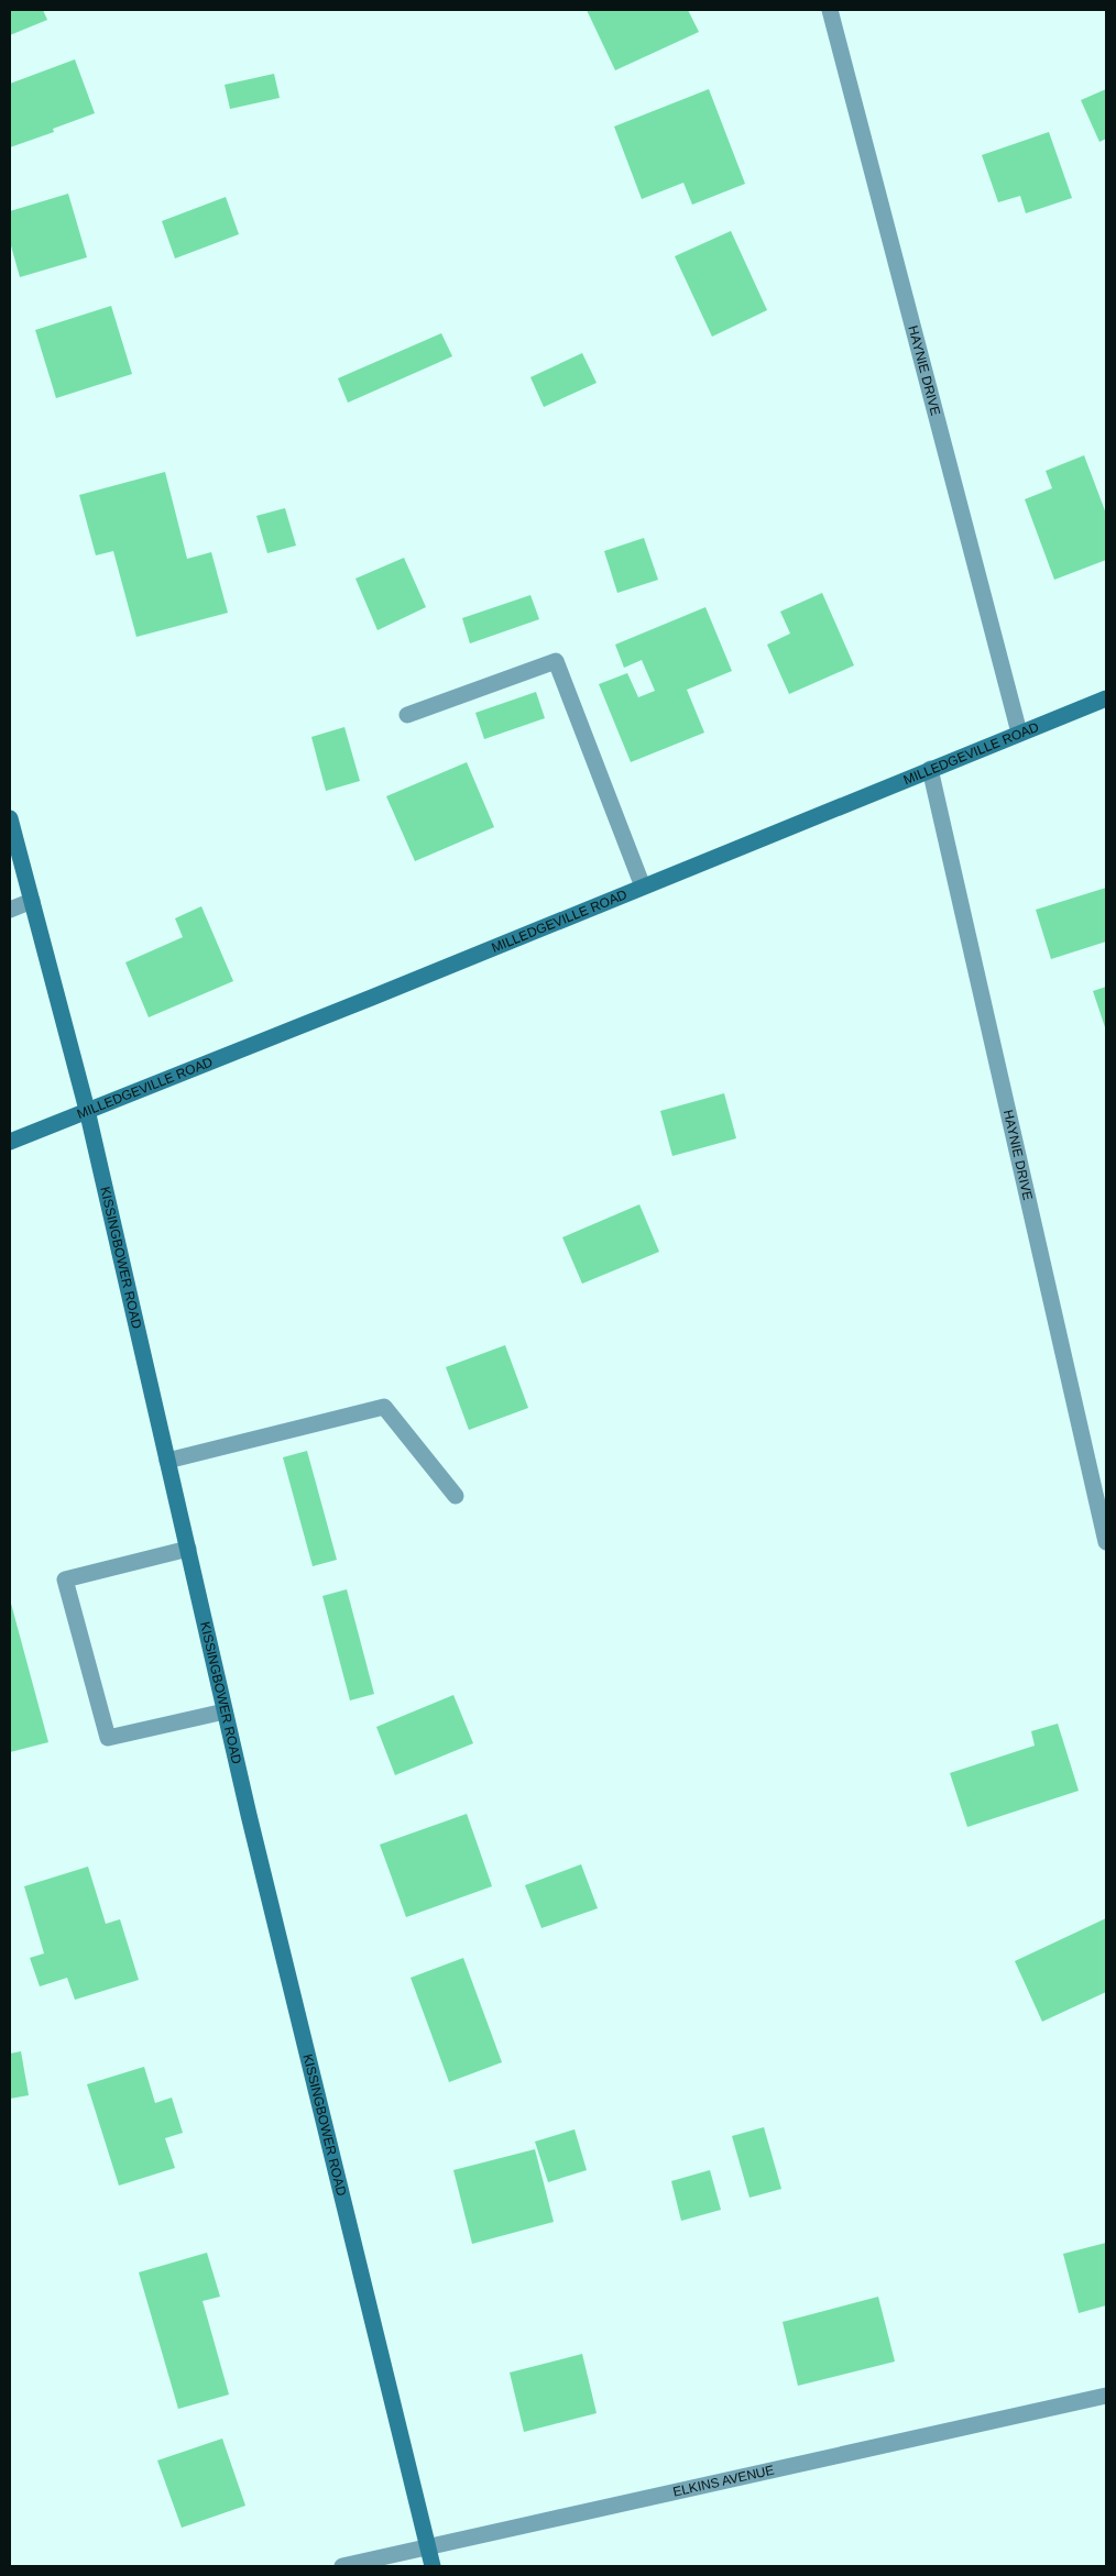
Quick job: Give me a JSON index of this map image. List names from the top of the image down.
{
  "streets": {
    "street": [
      "HAYNIE DRIVE",
      "MILLEDGEVILLE ROAD",
      "KISSINGBOWER ROAD",
      "ELKINS AVENUE"
    ]
  },
  "crossings": [
    ["HAYNIE DRIVE", "MILLEDGEVILLE ROAD"],
    ["MILLEDGEVILLE ROAD", "KISSINGBOWER ROAD"],
    ["KISSINGBOWER ROAD", "ELKINS AVENUE"]
  ]
}
